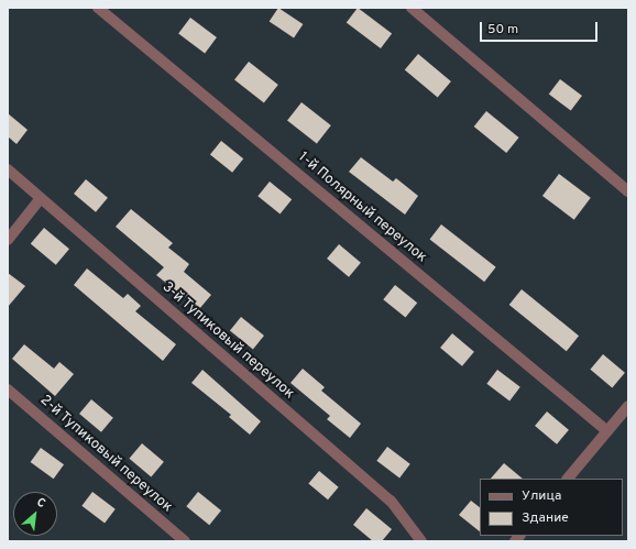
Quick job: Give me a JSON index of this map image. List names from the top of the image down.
{
  "streets": {
    "street": ["1-й Полярный переулок", "3-й Тупиковый переулок", "2-й Тупиковый переулок"]
  },
  "legend": ["Улица", "Здание"],
  "scale_bar": "50 m",
  "north": "top right"
}
